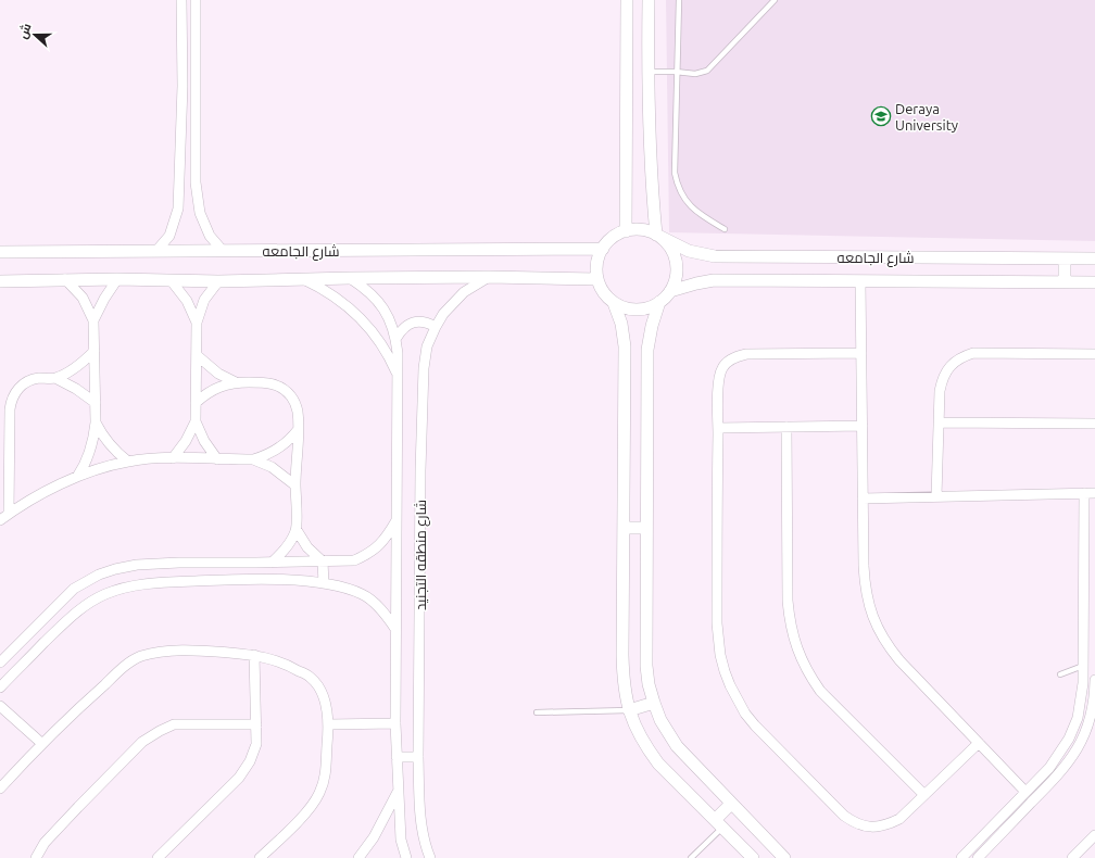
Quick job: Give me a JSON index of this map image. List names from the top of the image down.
{
  "streets": {
    "street": ["شارع الجامعه", "شارع منطقه التجنيد"]
  },
  "crossings": [
    ["شارع الجامعه", "شارع منطقه التجنيد"]
  ],
  "places": {
    "school or university": ["Deraya University"]
  },
  "north": "left"
}
